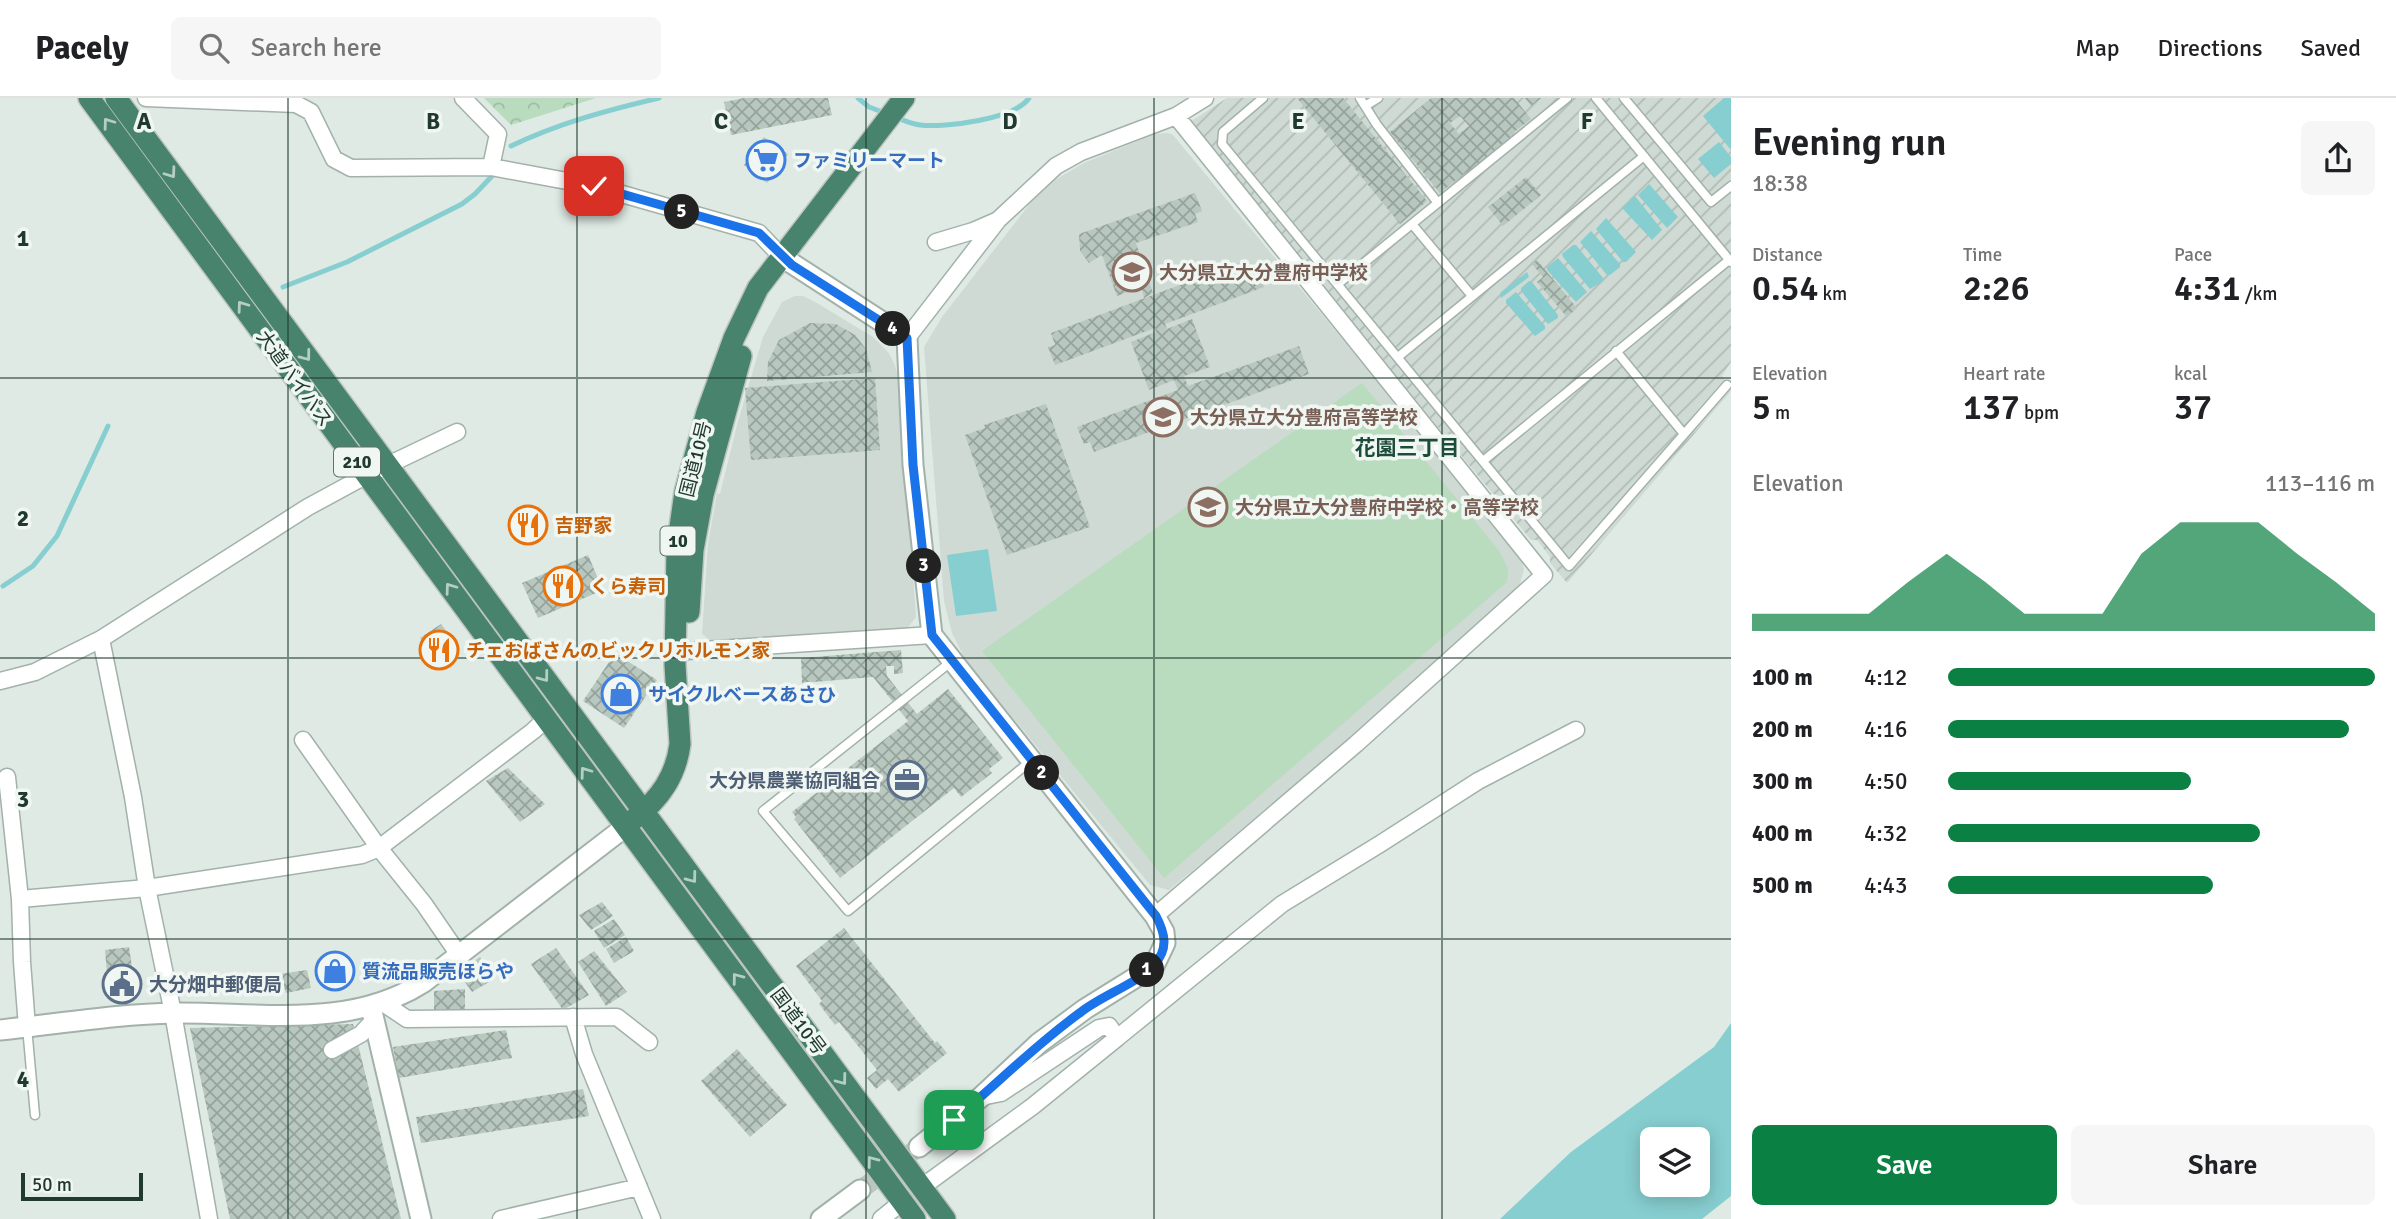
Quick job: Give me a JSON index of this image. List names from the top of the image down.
{
  "streets": {
    "highway": [
      "大道バイパス",
      "国道10号",
      "210",
      "10"
    ]
  },
  "crossings": [
    ["大道バイパス", "国道10号"]
  ],
  "districts": ["花園三丁目"],
  "places": {
    "supermarket": ["ファミリーマート"],
    "school or university": ["大分県立大分豊府中学校", "大分県立大分豊府高等学校", "大分県立大分豊府中学校・高等学校"],
    "restaurant": ["吉野家", "くら寿司", "チェおばさんのビックリホルモン家"],
    "shop": ["サイクルベースあさひ", "質流品販売ほらや"],
    "office": ["大分県農業協同組合"],
    "public building": ["大分畑中郵便局"]
  },
  "scale_bar": "50 m",
  "page": {
    "header": "Pacely",
    "search": "Search here",
    "nav": ["Map", "Directions", "Saved"],
    "heading": ["Evening run", "18:38"],
    "pins": [
      "5",
      "4",
      "3",
      "2",
      "1"
    ],
    "stats": [
      ["Distance", "0.54 km"],
      ["Time", "2:26"],
      ["Pace", "4:31 /km"],
      ["Elevation", "5 m"],
      ["Heart rate", "137 bpm"],
      ["kcal", "37"]
    ],
    "chart": ["Elevation", "113–116 m"],
    "list": [
      {
        "name": "100 m",
        "note": "4:12"
      },
      {
        "name": "200 m",
        "note": "4:16"
      },
      {
        "name": "300 m",
        "note": "4:50"
      },
      {
        "name": "400 m",
        "note": "4:32"
      },
      {
        "name": "500 m",
        "note": "4:43"
      }
    ],
    "buttons": ["Save", "Share"],
    "scale": "50 m"
  },
  "grid": {
    "columns": [
      "A",
      "B",
      "C",
      "D",
      "E",
      "F"
    ],
    "rows": [
      "1",
      "2",
      "3",
      "4"
    ]
  }
}
